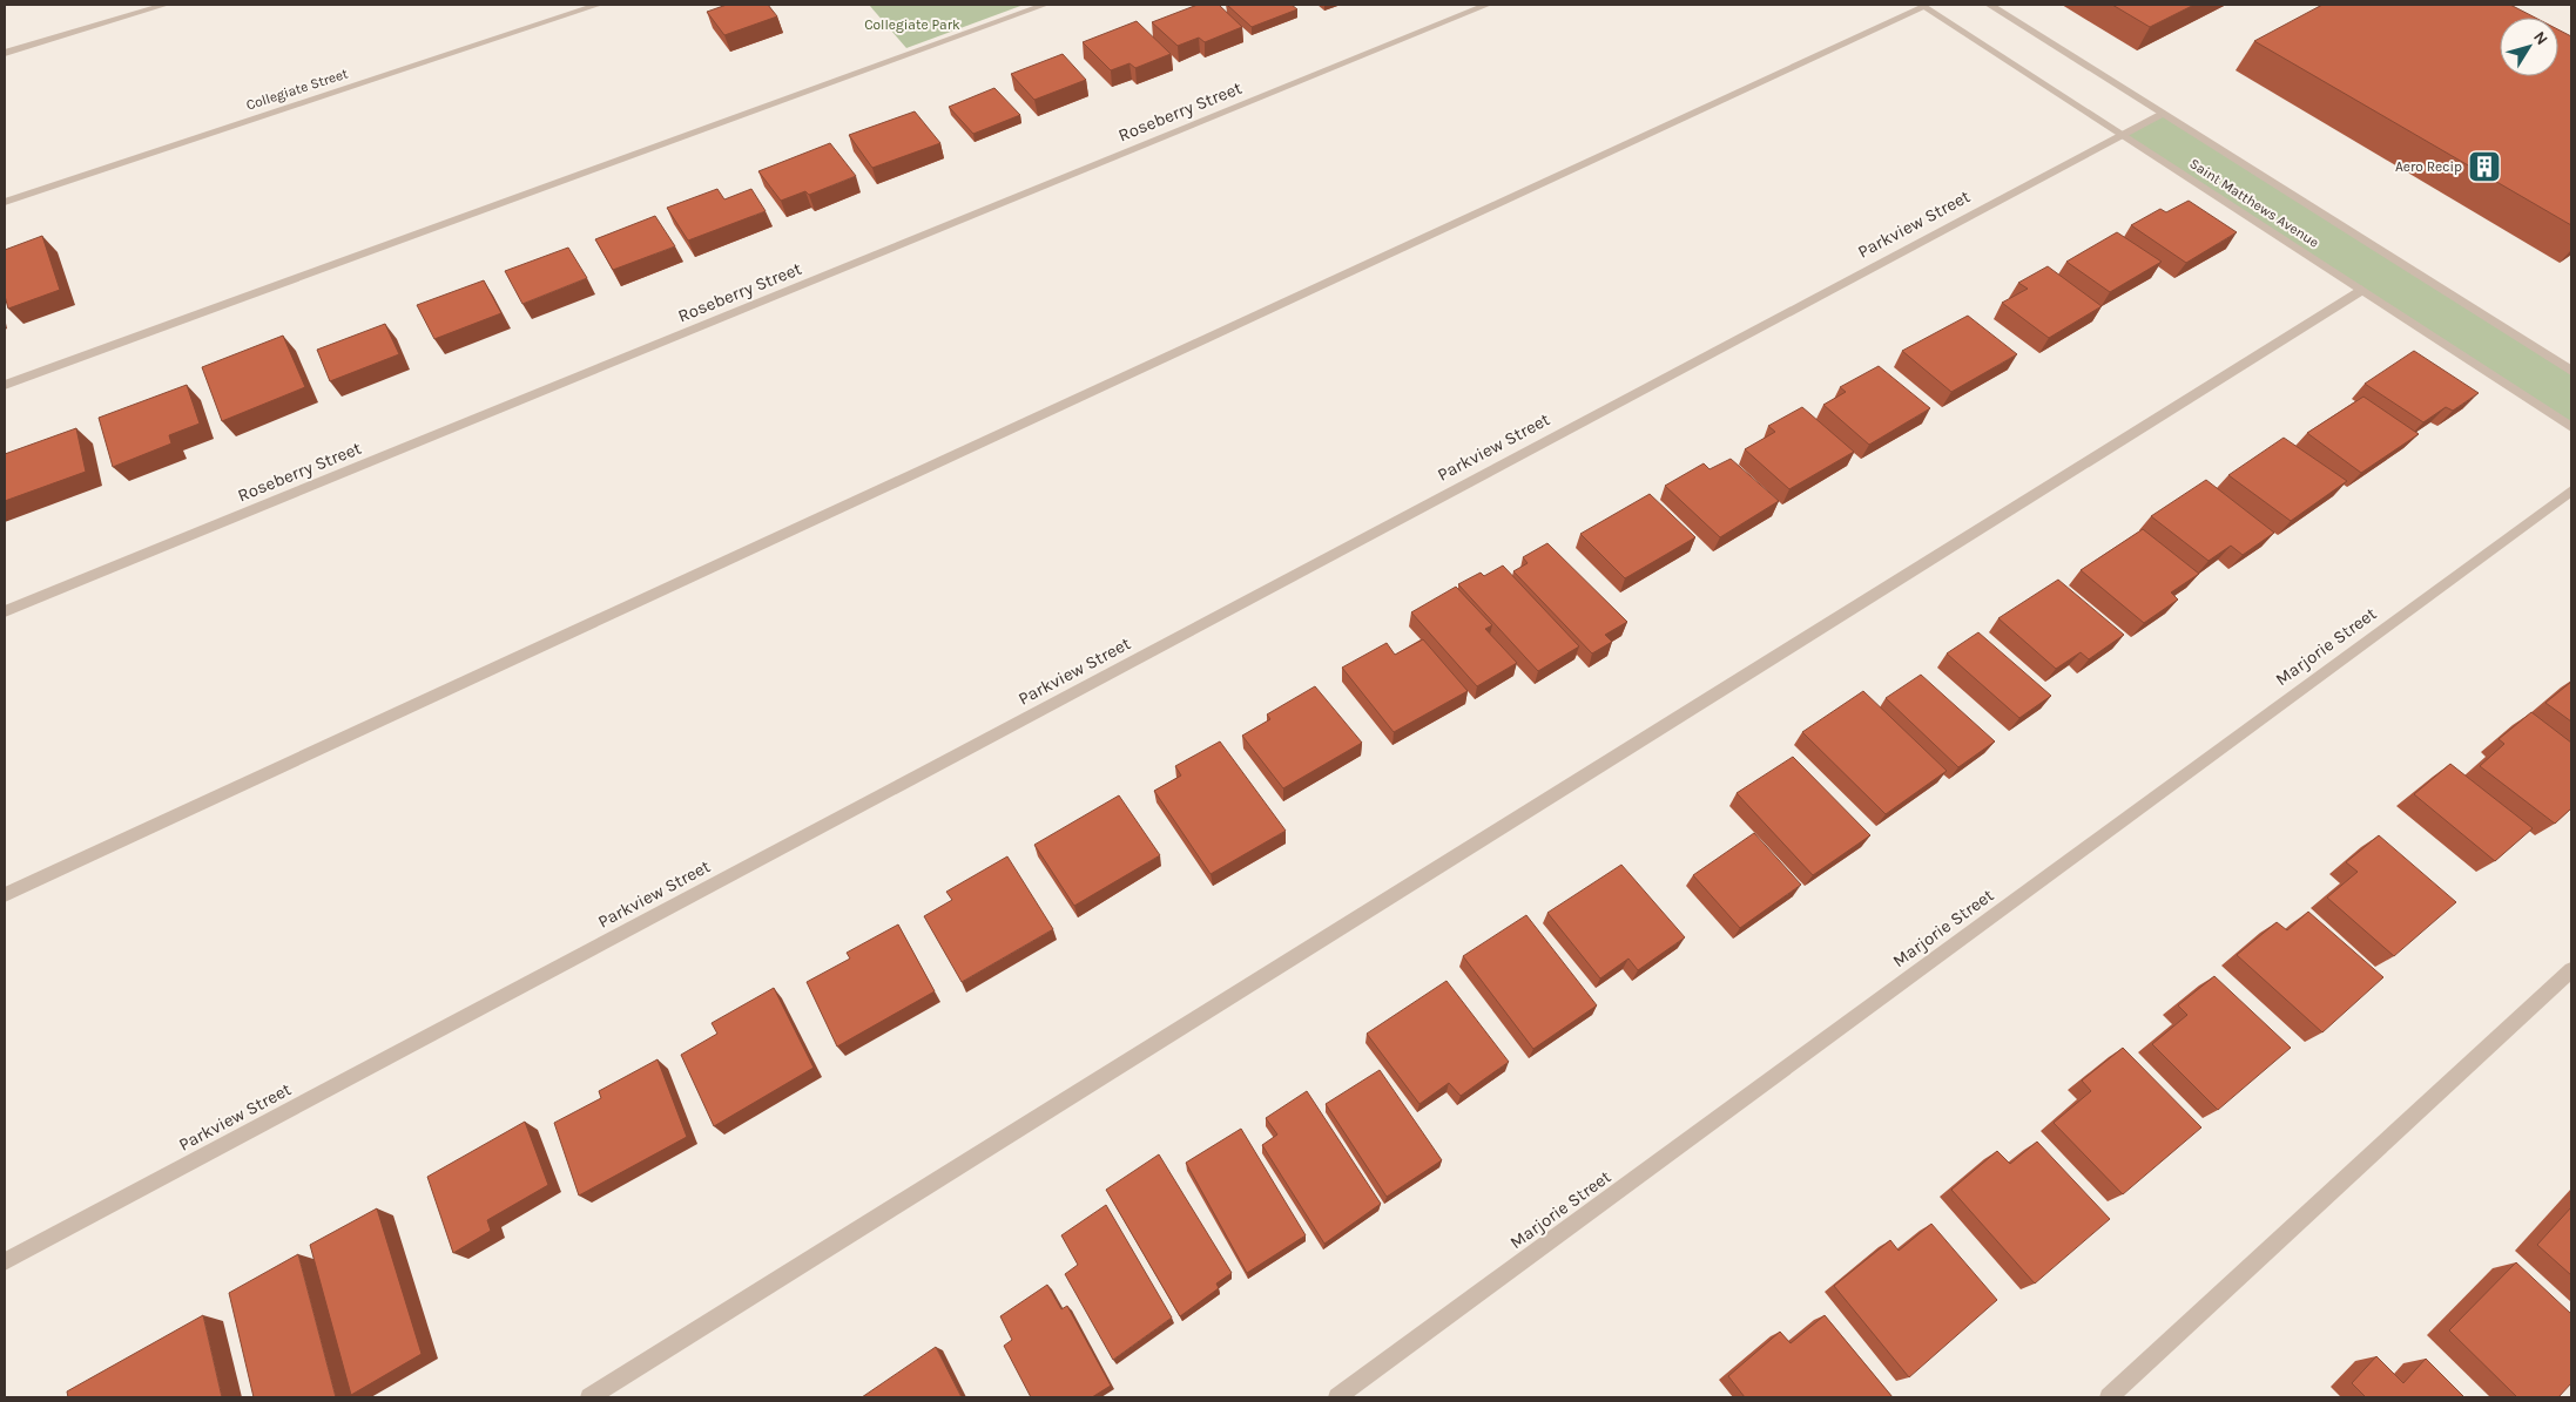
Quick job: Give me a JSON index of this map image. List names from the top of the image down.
{
  "streets": {
    "street": [
      "Collegiate Street",
      "Roseberry Street",
      "Saint Matthews Avenue",
      "Parkview Street",
      "Marjorie Street"
    ]
  },
  "crossings": [
    ["Saint Matthews Avenue", "Parkview Street"]
  ],
  "parks": ["Collegiate Park"],
  "places": {
    "building": ["Aero Recip"]
  },
  "north": "top right"
}
